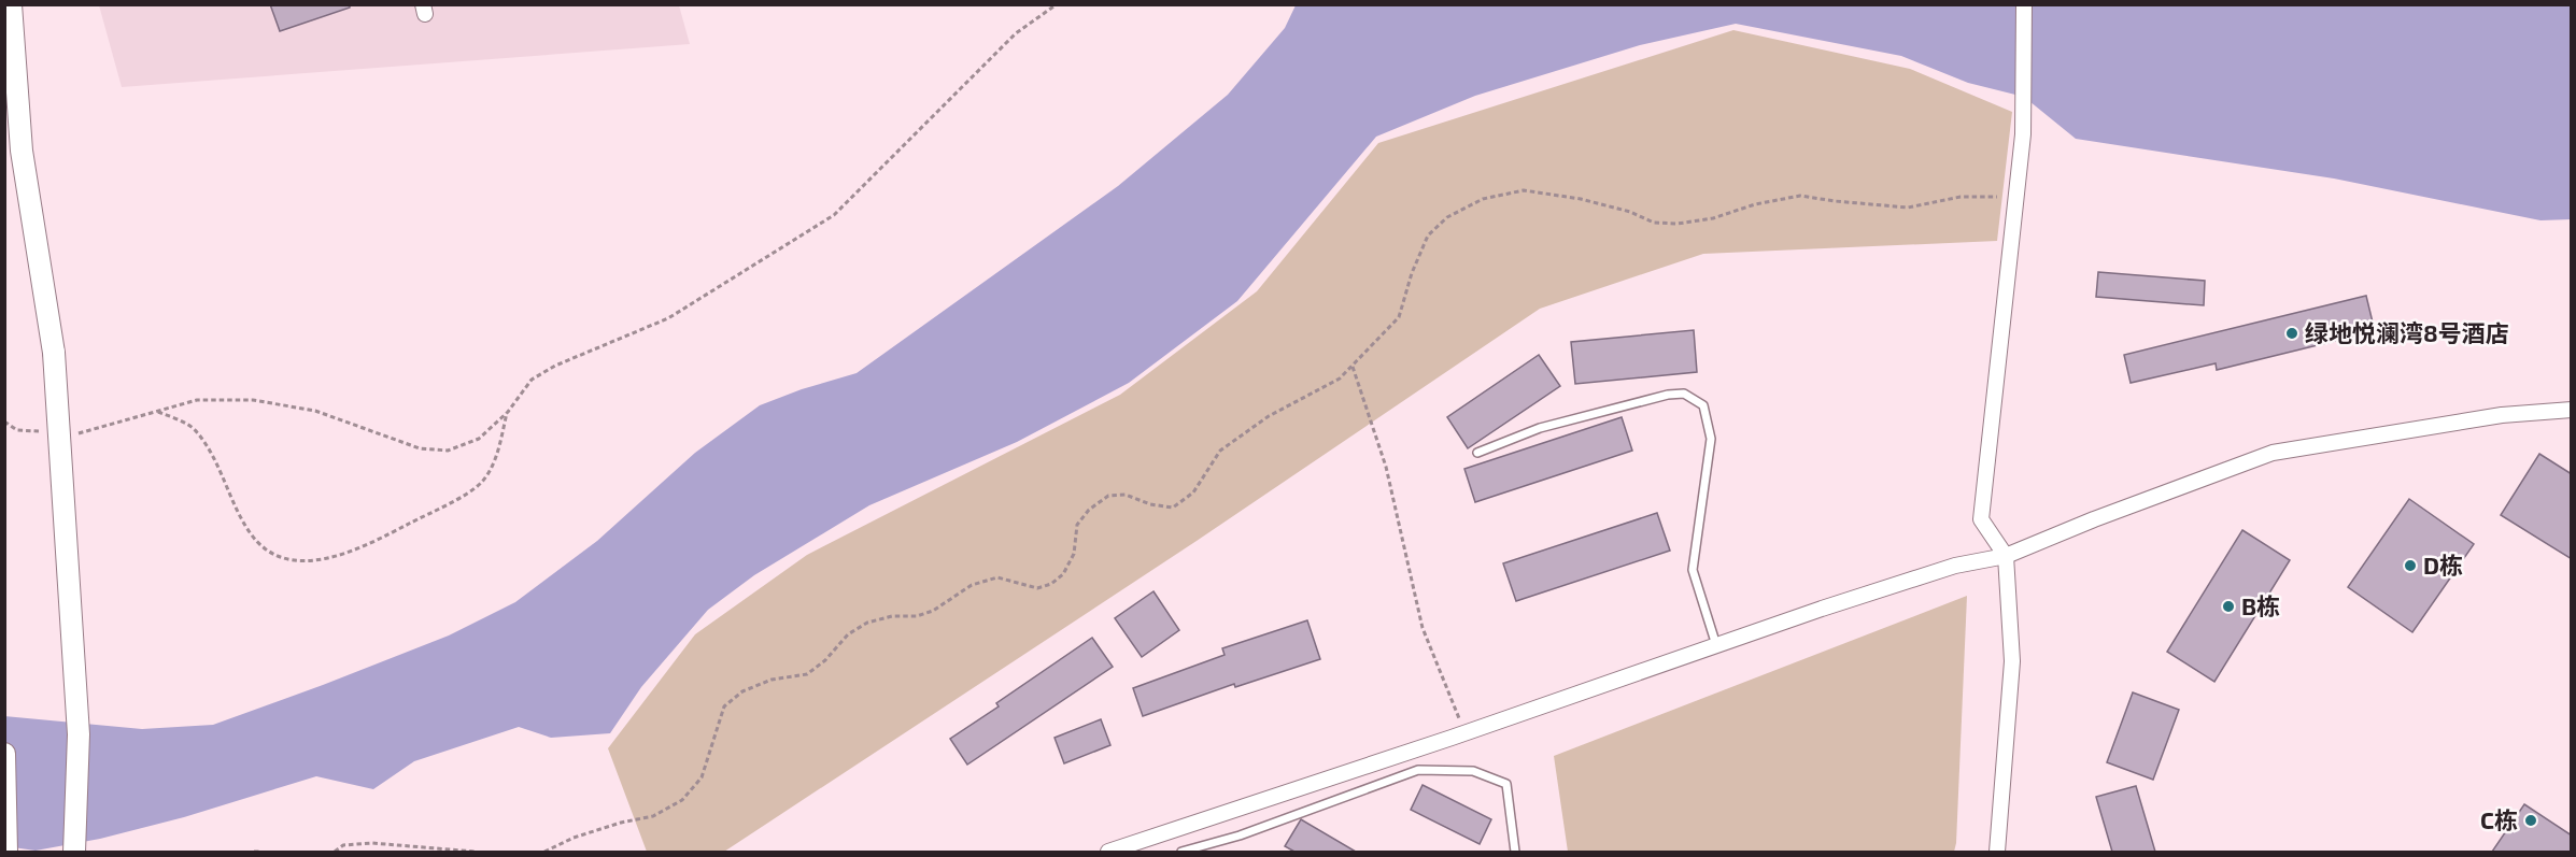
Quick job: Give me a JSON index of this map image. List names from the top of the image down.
{
  "places": [
    "绿地悦澜湾8号酒店",
    "D栋",
    "B栋",
    "C栋"
  ]
}
